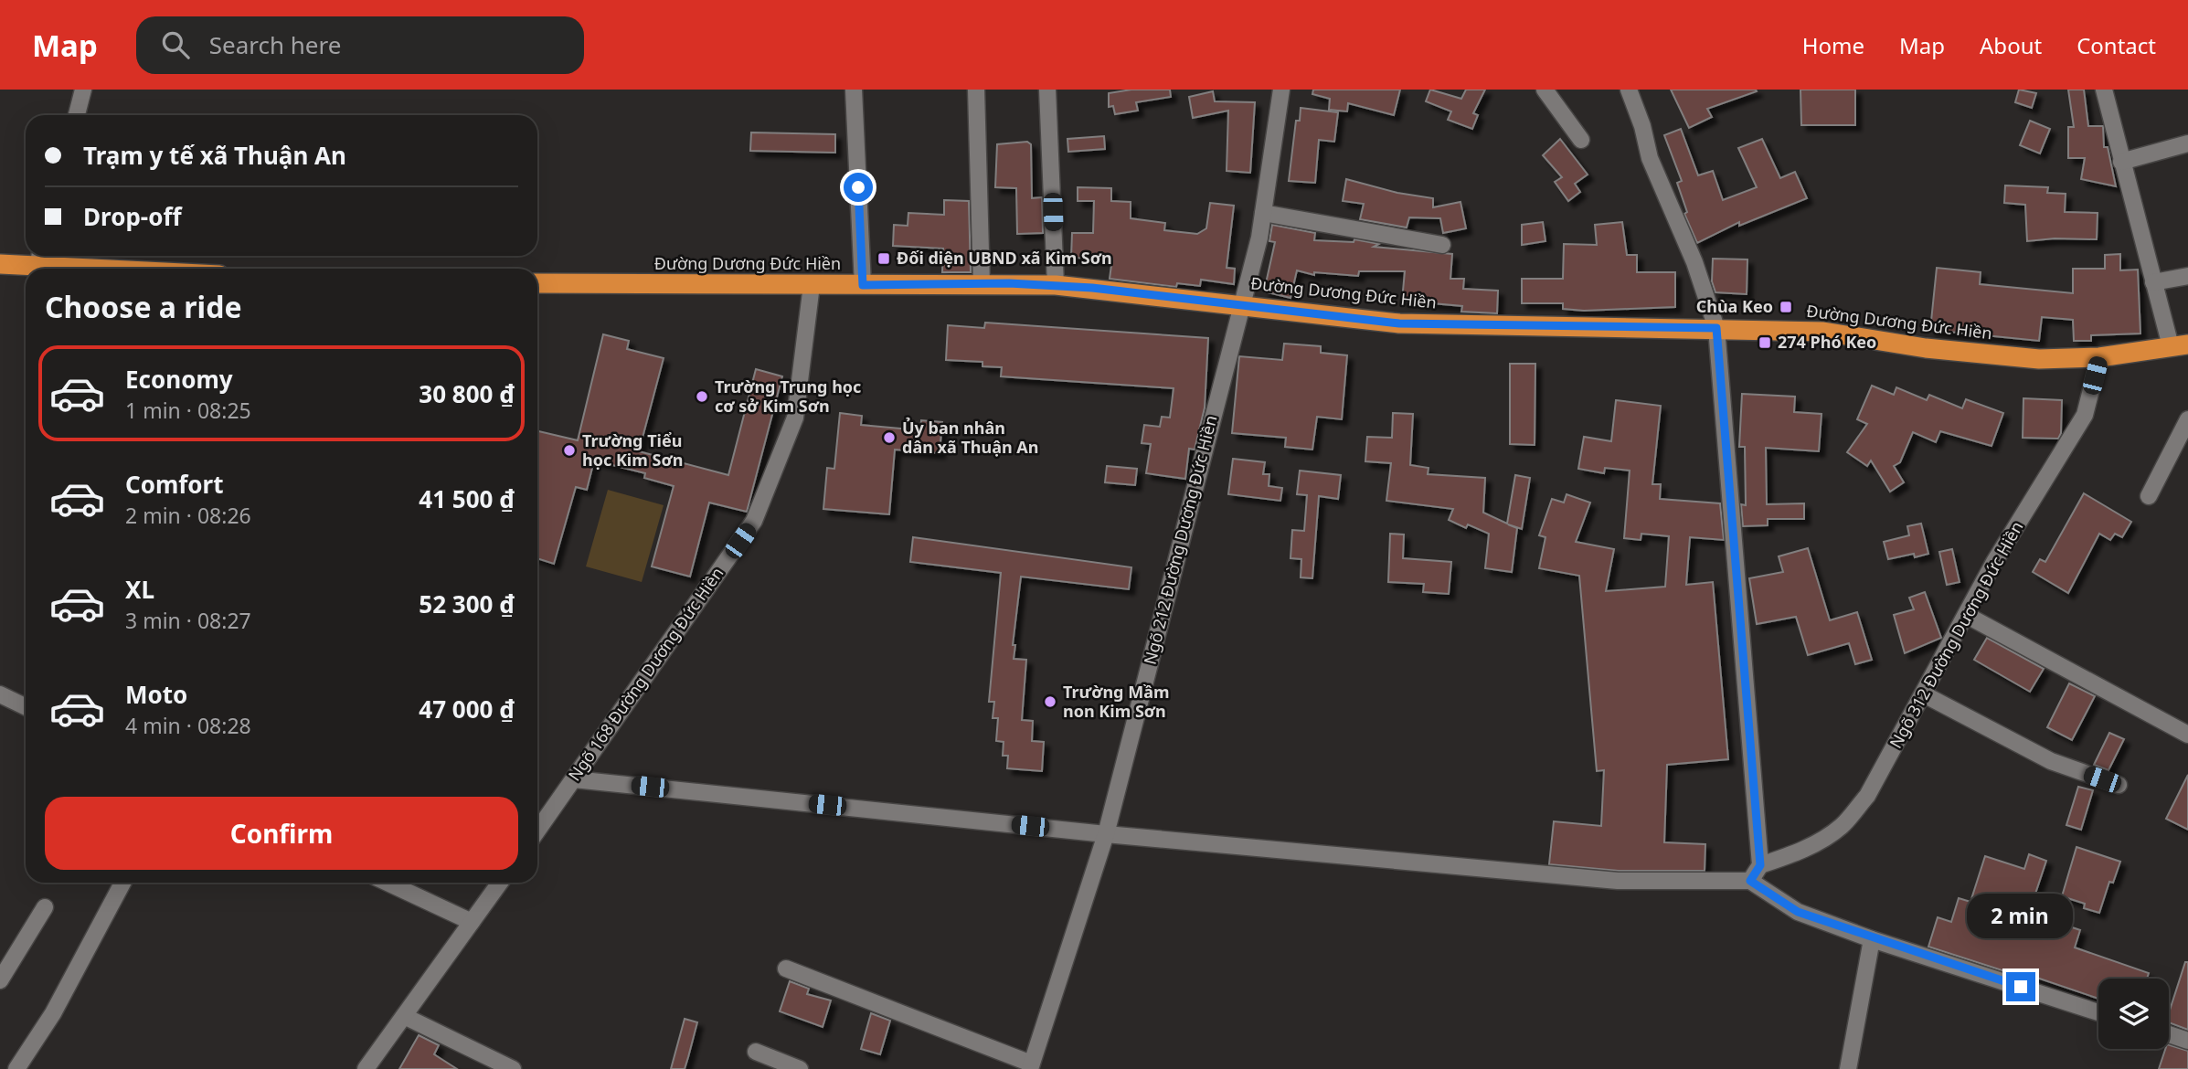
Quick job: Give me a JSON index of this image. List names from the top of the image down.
{
  "streets": {
    "highway": ["Đường Dương Đức Hiền"],
    "street": ["Ngõ 212 Đường Dương Đức Hiền", "Ngõ 312 Đường Dương Đức Hiền", "Ngõ 168 Đường Dương Đức Hiền"]
  },
  "crossings": [
    ["Đường Dương Đức Hiền", "Ngõ 212 Đường Dương Đức Hiền"],
    ["Đường Dương Đức Hiền", "Ngõ 312 Đường Dương Đức Hiền"],
    ["Đường Dương Đức Hiền", "Ngõ 168 Đường Dương Đức Hiền"]
  ],
  "places": {
    "transit": ["Đối diện UBND xã Kim Sơn", "Chùa Keo", "274 Phó Keo"],
    "other": [
      "Trường Trung học cơ sở Kim Sơn",
      "Ủy ban nhân dân xã Thuận An",
      "Trường Tiểu học Kim Sơn",
      "Trường Mầm non Kim Sơn"
    ]
  },
  "page": {
    "header": "Map",
    "search": "Search here",
    "nav": [
      "Home",
      "Map",
      "About",
      "Contact"
    ],
    "banner": ["Trạm y tế xã Thuận An", "Drop-off"],
    "heading": "Choose a ride",
    "list": [
      {
        "name": "Economy",
        "note": "1 min · 08:25",
        "value": "30 800 ₫"
      },
      {
        "name": "Comfort",
        "note": "2 min · 08:26",
        "value": "41 500 ₫"
      },
      {
        "name": "XL",
        "note": "3 min · 08:27",
        "value": "52 300 ₫"
      },
      {
        "name": "Moto",
        "note": "4 min · 08:28",
        "value": "47 000 ₫"
      }
    ],
    "buttons": "Confirm",
    "bubble": "2 min"
  }
}
